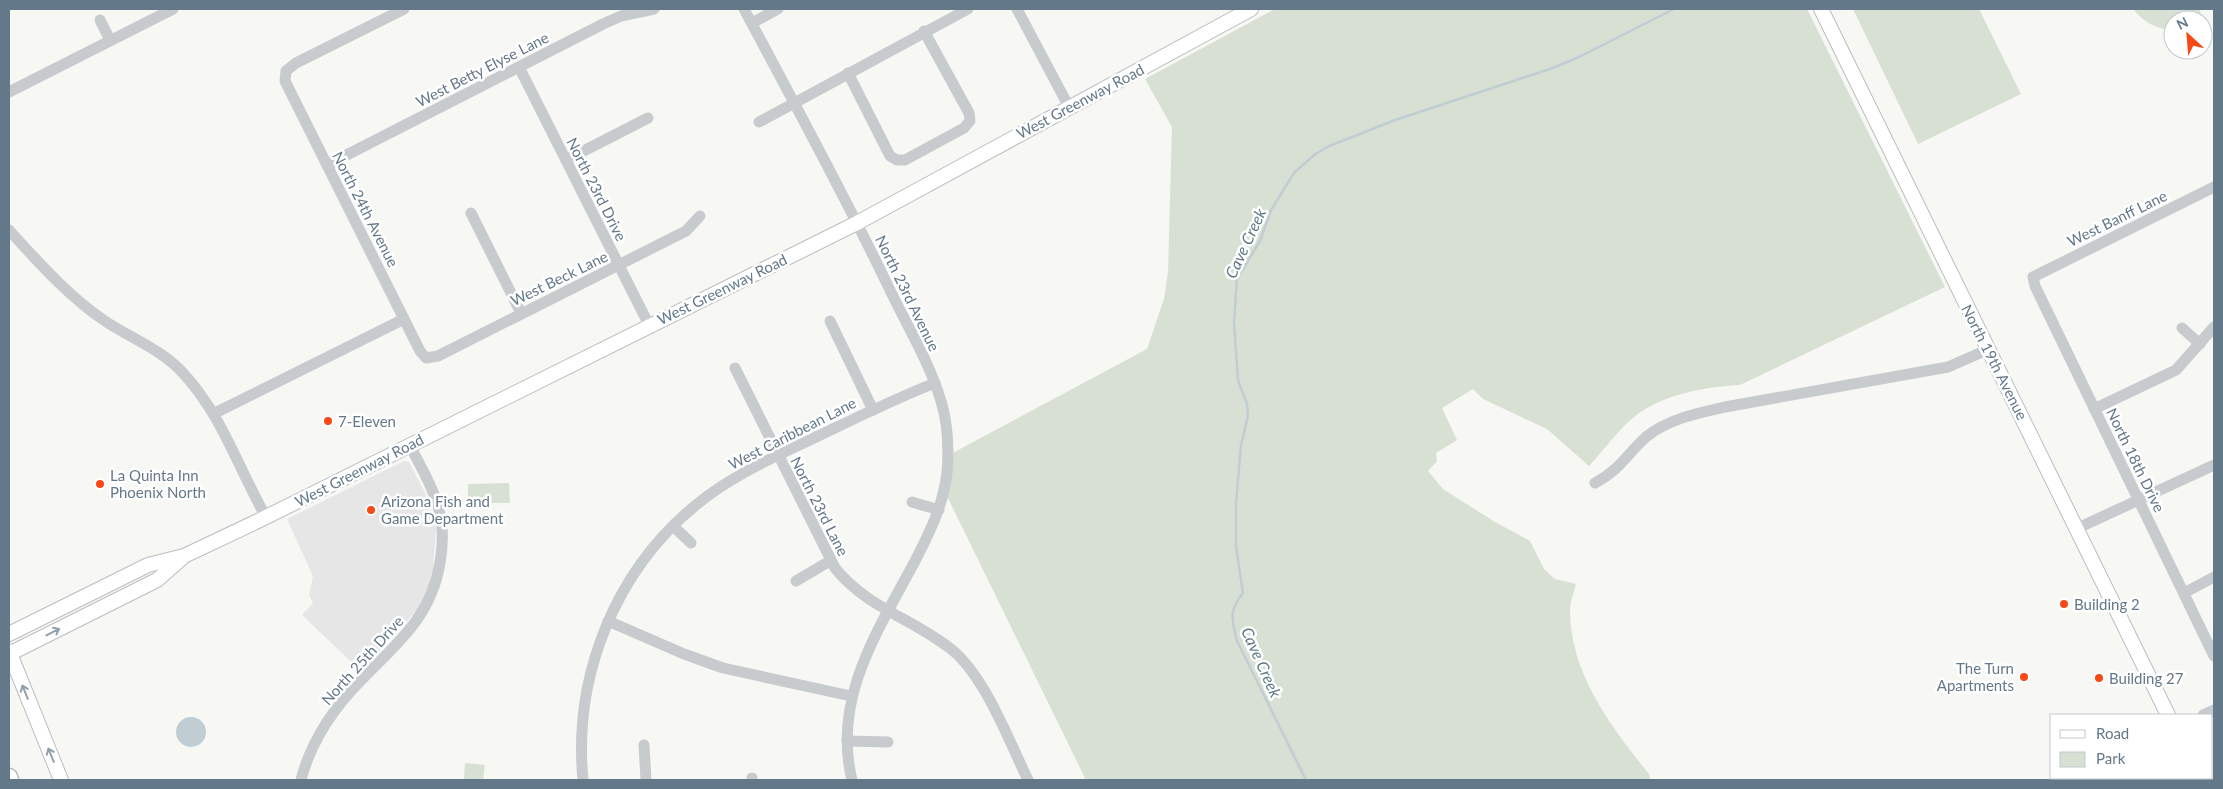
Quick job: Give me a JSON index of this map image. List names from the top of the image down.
{
  "streets": {
    "main road": ["West Greenway Road", "North 19th Avenue"],
    "street": [
      "West Betty Elyse Lane",
      "North 23rd Drive",
      "North 24th Avenue",
      "West Banff Lane",
      "West Beck Lane",
      "North 23rd Avenue",
      "West Caribbean Lane",
      "North 18th Drive",
      "North 23rd Lane",
      "North 25th Drive"
    ]
  },
  "crossings": [
    ["West Betty Elyse Lane", "North 23rd Drive"],
    ["West Betty Elyse Lane", "North 24th Avenue"],
    ["West Greenway Road", "North 23rd Drive"],
    ["West Greenway Road", "North 23rd Avenue"],
    ["West Greenway Road", "North 25th Drive"],
    ["North 23rd Drive", "West Beck Lane"],
    ["North 24th Avenue", "West Beck Lane"],
    ["West Banff Lane", "North 18th Drive"],
    ["North 23rd Avenue", "West Caribbean Lane"],
    ["North 23rd Avenue", "North 23rd Lane"],
    ["West Caribbean Lane", "North 23rd Lane"]
  ],
  "water": ["Cave Creek"],
  "places": [
    "7-Eleven",
    "La Quinta Inn Phoenix North",
    "Arizona Fish and Game Department",
    "Building 2",
    "The Turn Apartments",
    "Building 27"
  ],
  "legend": ["Road", "Park"],
  "north": "top left"
}
